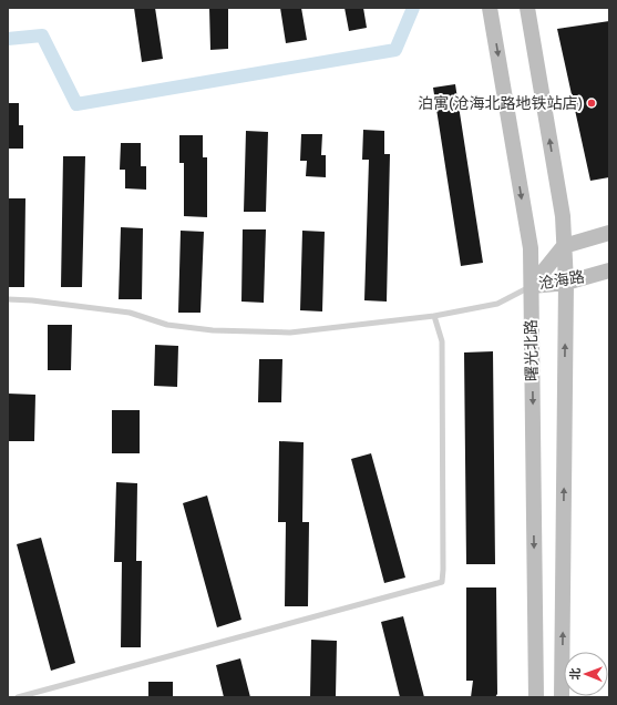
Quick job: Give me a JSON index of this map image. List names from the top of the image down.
{
  "streets": {
    "main road": ["沧海路", "曙光北路"]
  },
  "crossings": [
    ["沧海路", "曙光北路"]
  ],
  "places": ["泊寓(沧海北路地铁站店)"],
  "north": "left"
}
